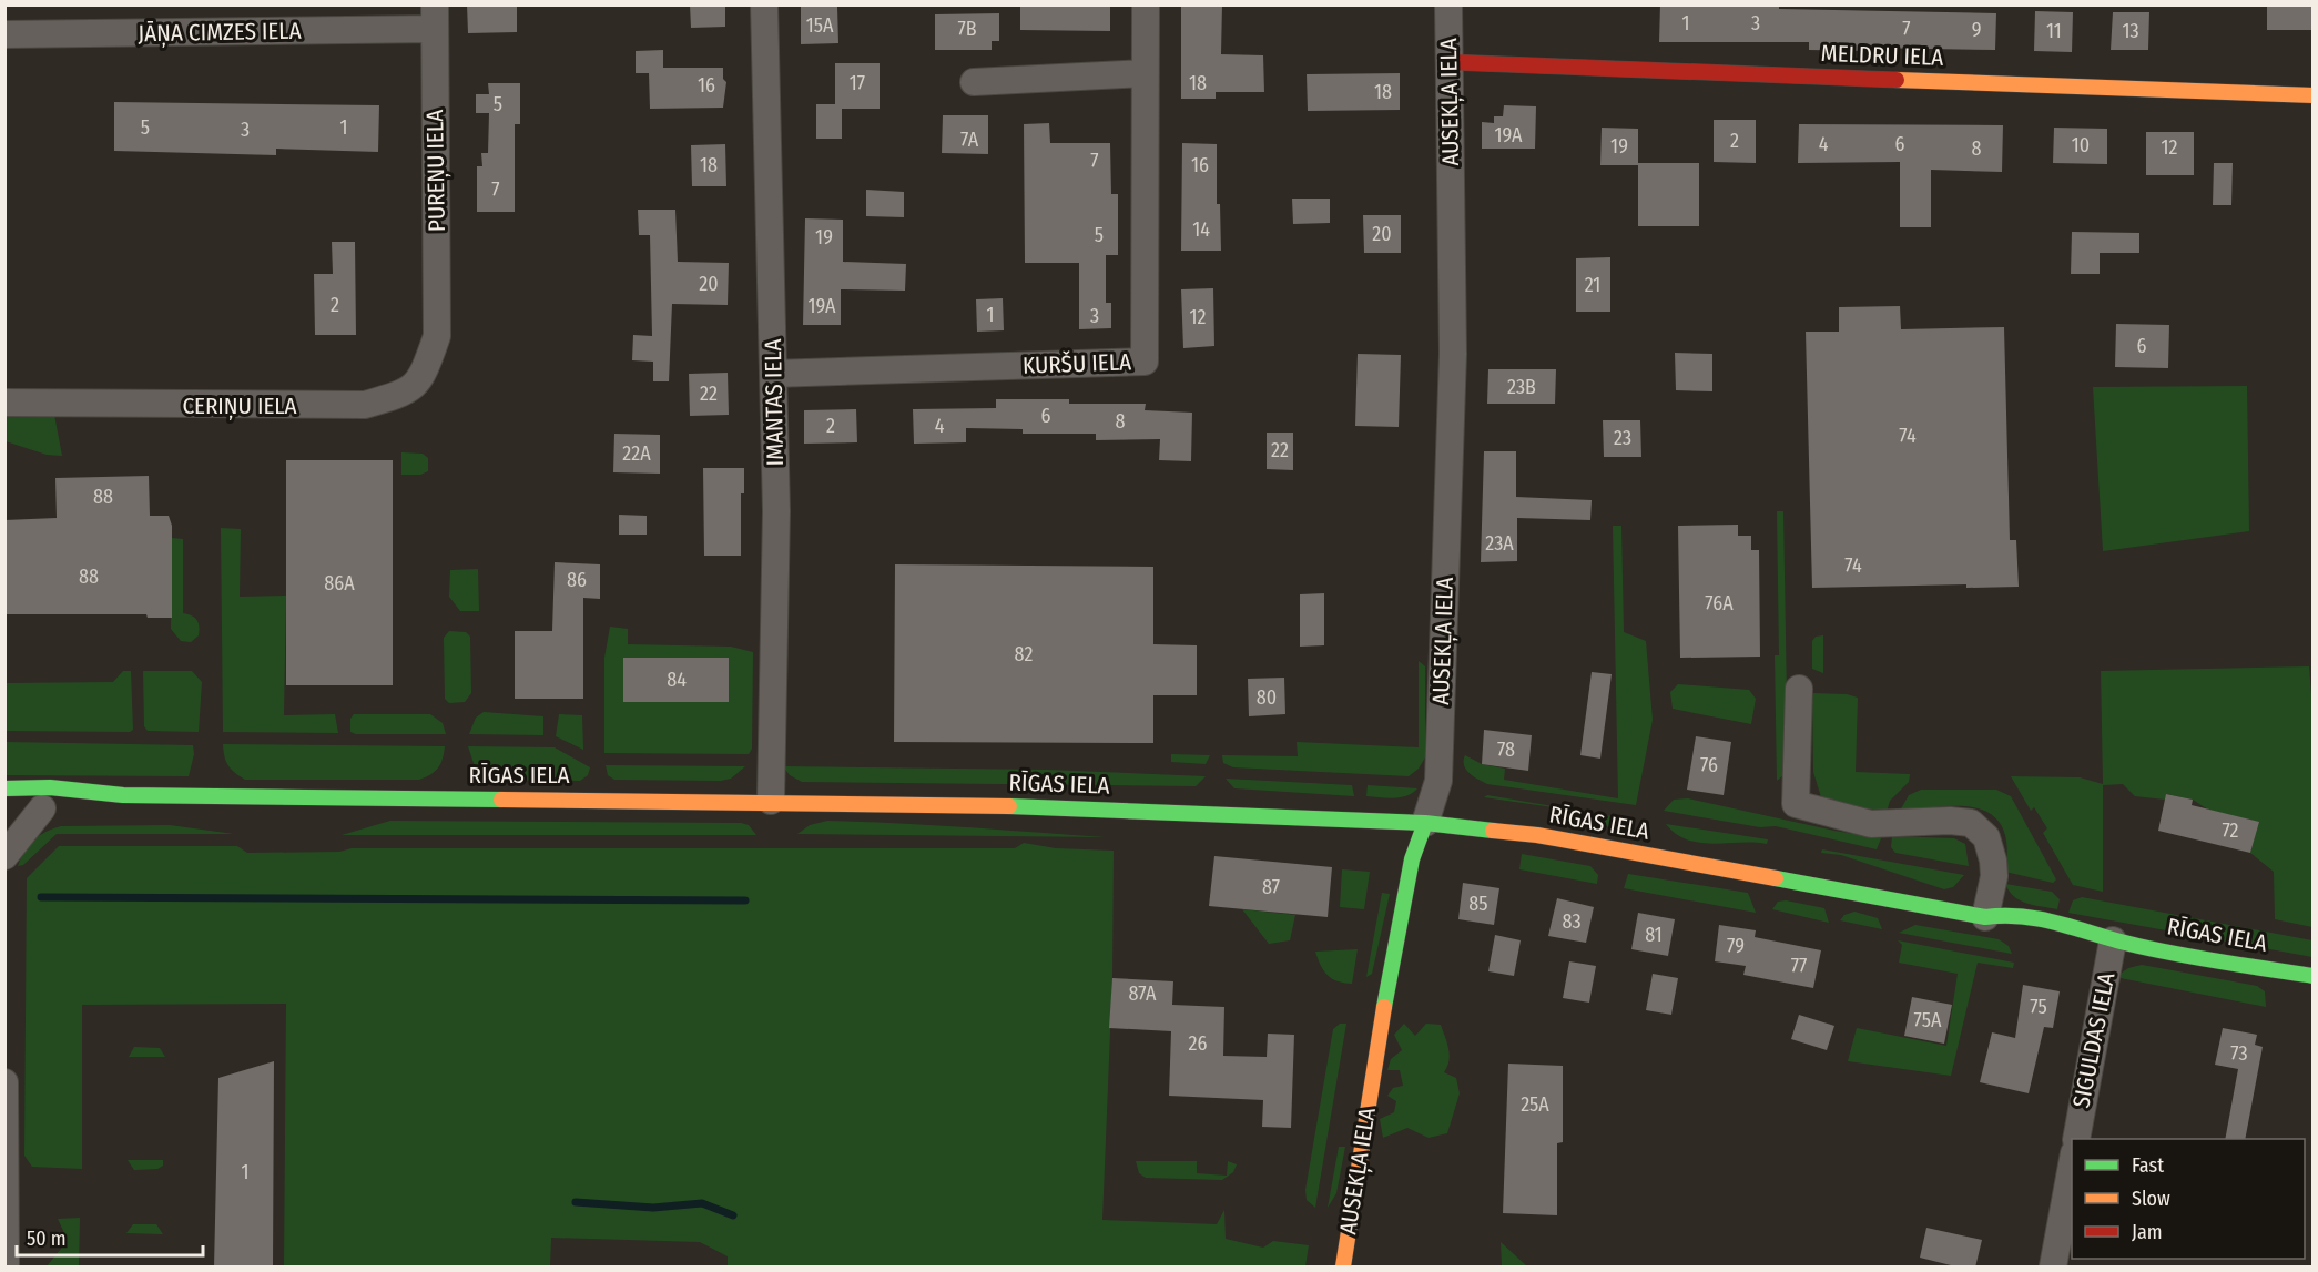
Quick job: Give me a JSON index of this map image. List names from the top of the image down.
{
  "streets": {
    "main road": ["MELDRU IELA", "AUSEKĻA IELA", "RĪGAS IELA"],
    "street": [
      "JĀŅA CIMZES IELA",
      "PUREŅU IELA",
      "KURŠU IELA",
      "IMANTAS IELA",
      "CERIŅU IELA",
      "SIGULDAS IELA"
    ]
  },
  "crossings": [
    ["JĀŅA CIMZES IELA", "PUREŅU IELA"],
    ["MELDRU IELA", "AUSEKĻA IELA"],
    ["AUSEKĻA IELA", "RĪGAS IELA"],
    ["PUREŅU IELA", "CERIŅU IELA"],
    ["KURŠU IELA", "IMANTAS IELA"],
    ["IMANTAS IELA", "RĪGAS IELA"],
    ["RĪGAS IELA", "SIGULDAS IELA"]
  ],
  "house_numbers": [
    "1",
    "3",
    "15A",
    "7B",
    "7",
    "9",
    "11",
    "13",
    "17",
    "18",
    "16",
    "18",
    "5",
    "5",
    "1",
    "3",
    "19A",
    "7A",
    "2",
    "4",
    "6",
    "10",
    "19",
    "12",
    "8",
    "7",
    "18",
    "16",
    "7",
    "14",
    "20",
    "5",
    "19",
    "20",
    "21",
    "2",
    "19A",
    "1",
    "3",
    "12",
    "6",
    "23B",
    "22",
    "6",
    "8",
    "2",
    "4",
    "74",
    "23",
    "22",
    "22A",
    "88",
    "23A",
    "74",
    "88",
    "86",
    "86A",
    "76A",
    "82",
    "84",
    "80",
    "78",
    "76",
    "72",
    "87",
    "85",
    "83",
    "81",
    "79",
    "77",
    "87A",
    "75",
    "75A",
    "26",
    "73",
    "25A",
    "1"
  ],
  "legend": ["Fast", "Slow", "Jam"],
  "scale_bar": "50 m"
}
